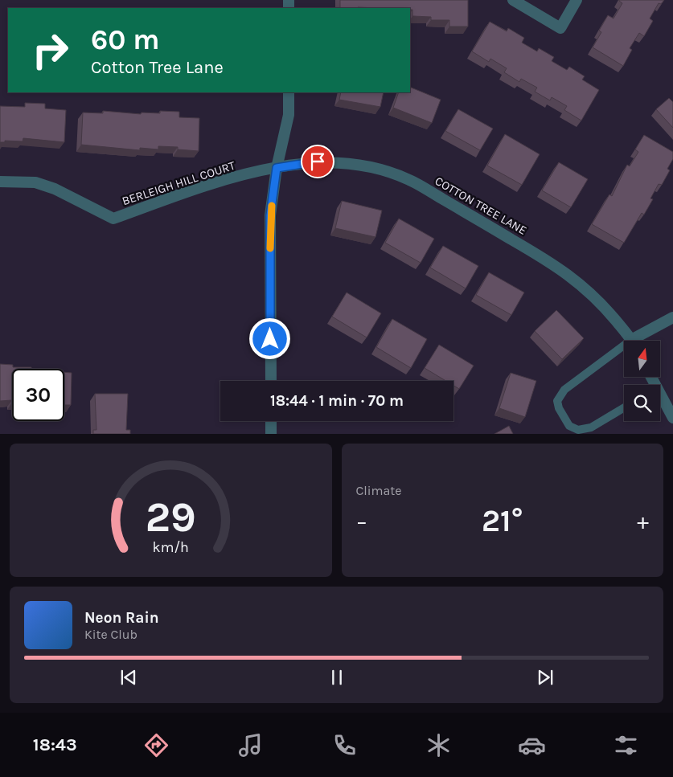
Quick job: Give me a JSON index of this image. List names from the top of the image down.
{
  "streets": {
    "street": ["BERLEIGH HILL COURT", "COTTON TREE LANE"]
  },
  "crossings": [
    ["BERLEIGH HILL COURT", "COTTON TREE LANE"]
  ],
  "north": "top",
  "page": {
    "turn": ["60 m", "Cotton Tree Lane"],
    "limit": "30",
    "trip": "18:44 · 1 min · 70 m",
    "tile": "Climate",
    "heat": ["−", "21°", "+"],
    "song": ["Neon Rain", "Kite Club"],
    "tabs": "18:43",
    "gauge": ["29", "km/h"]
  }
}
